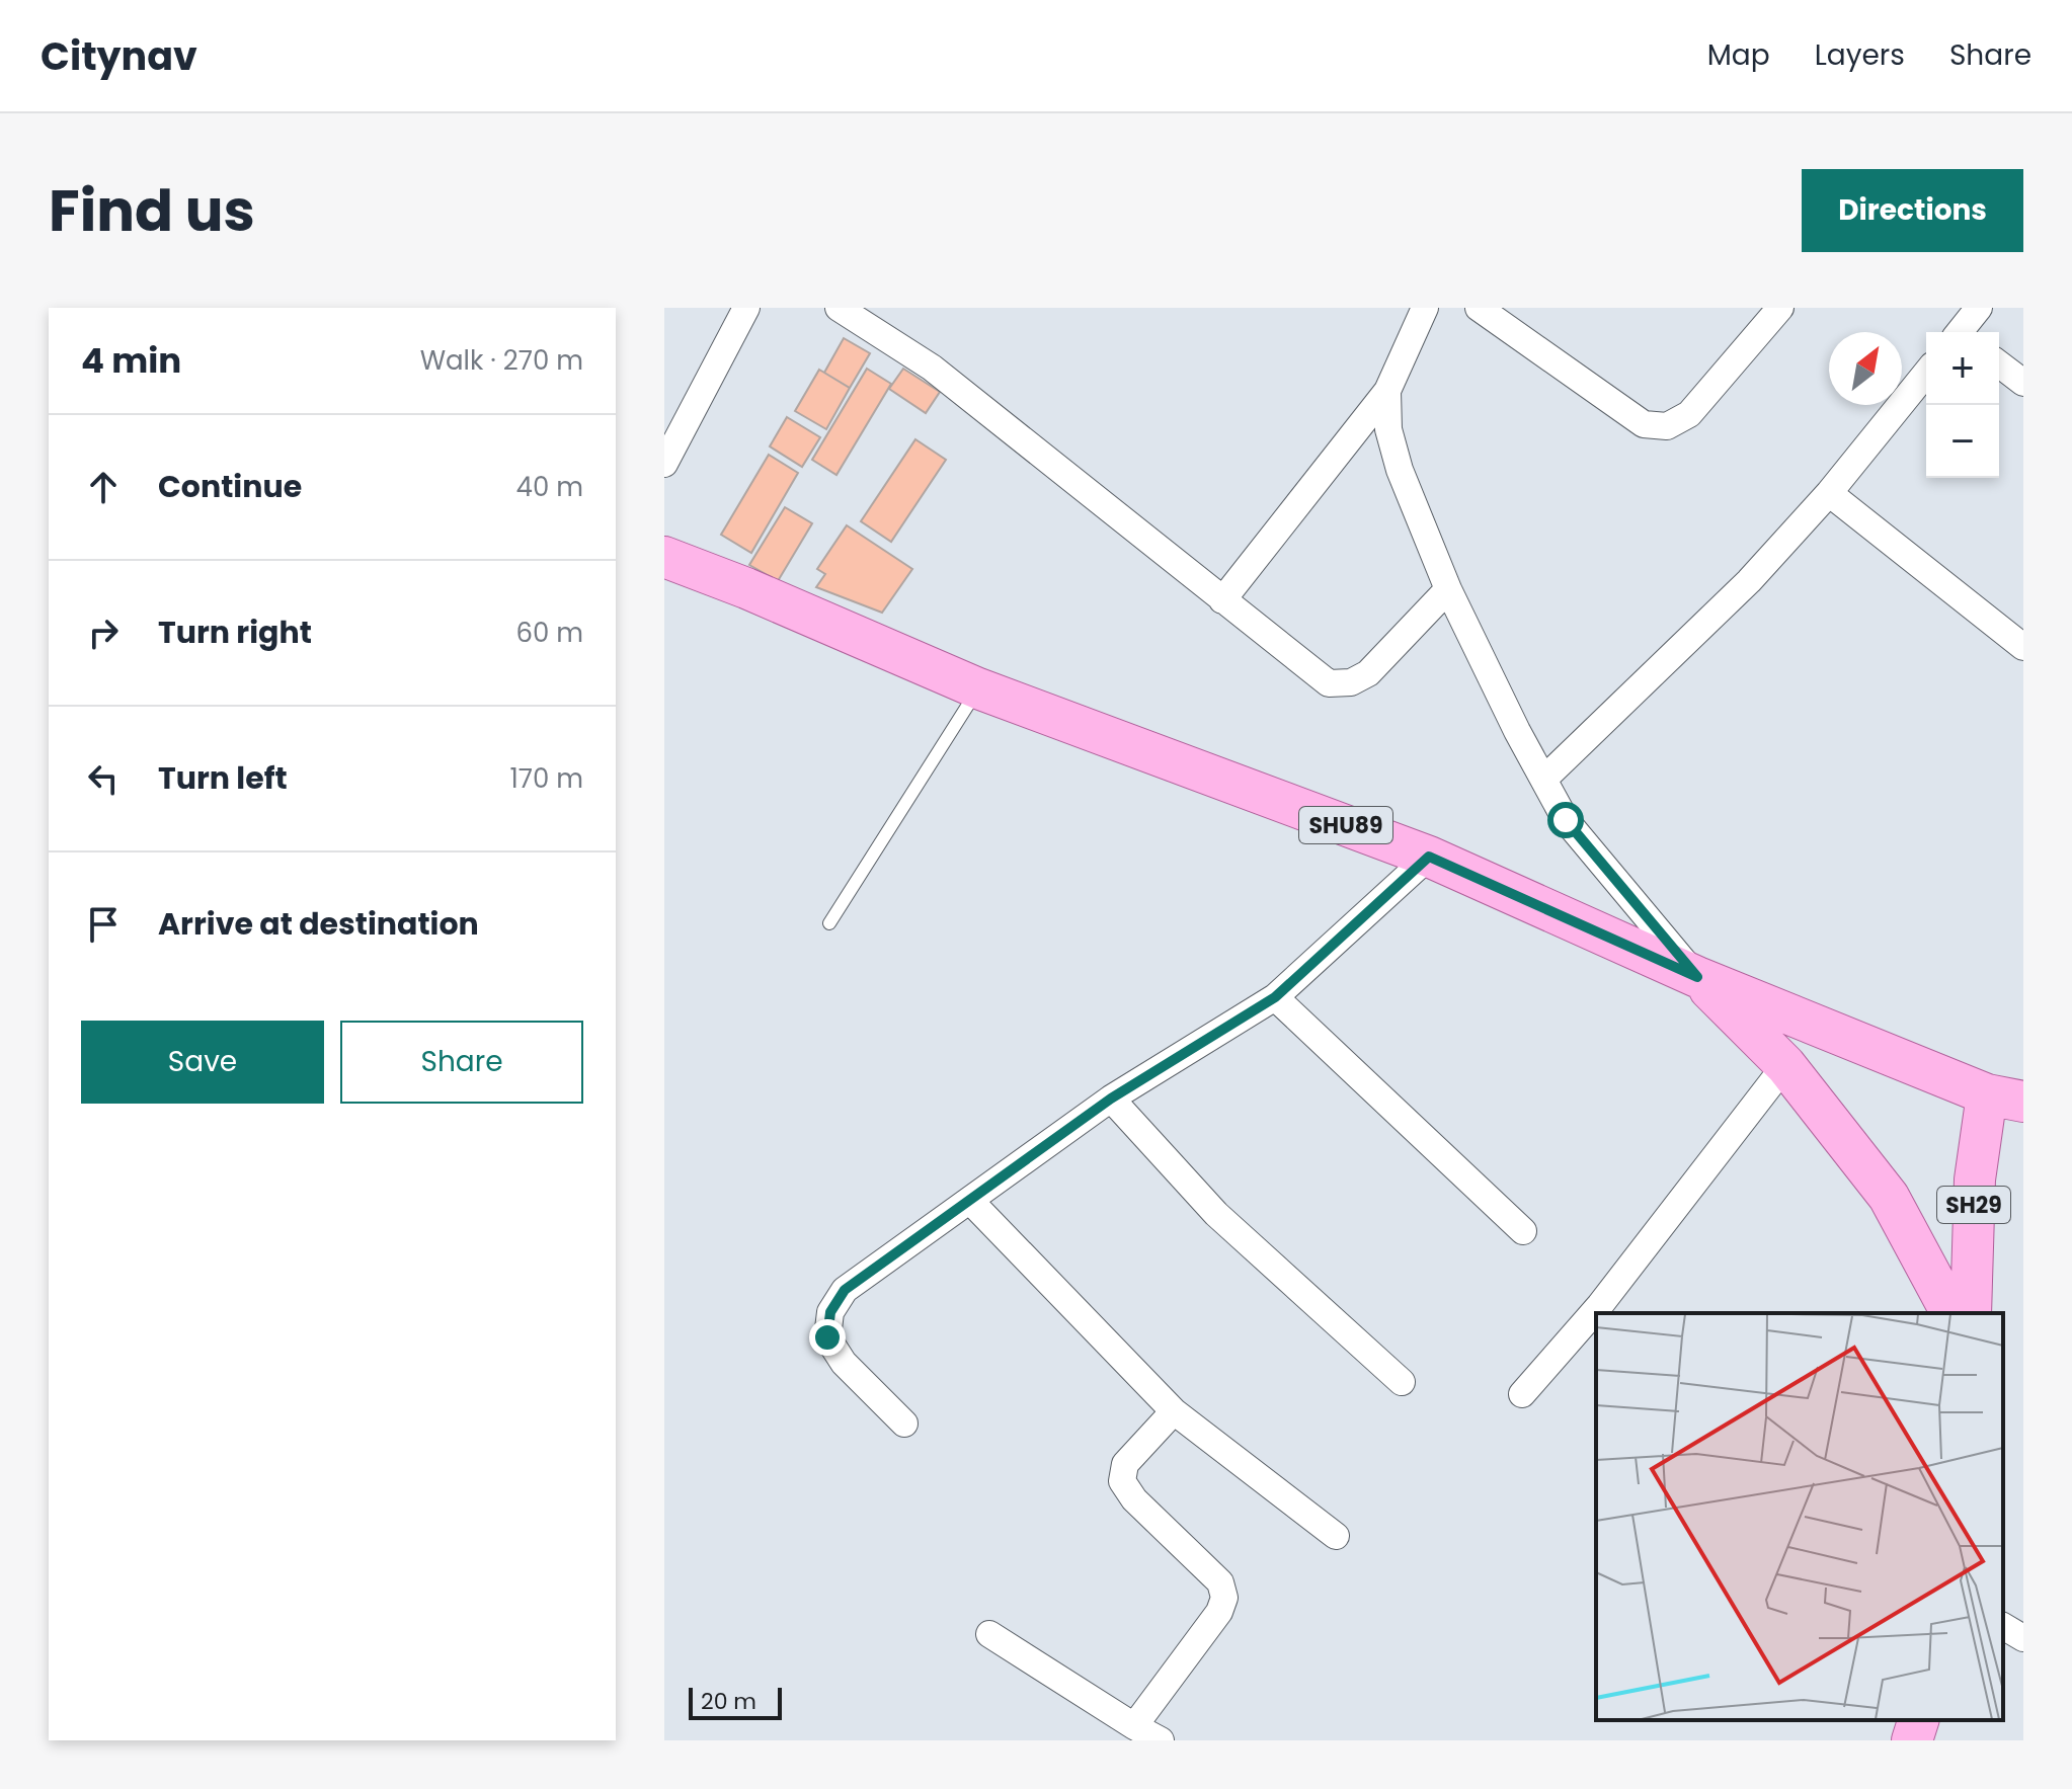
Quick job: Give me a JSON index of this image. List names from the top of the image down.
{
  "streets": {
    "main road": ["SHU89", "SH29"]
  },
  "crossings": [
    ["SHU89", "SH29"]
  ],
  "scale_bar": "20 m",
  "north": "top right",
  "page": {
    "header": "Citynav",
    "nav": ["Map", "Layers", "Share"],
    "title": "Find us",
    "buttons": [
      "Directions",
      ["Save", "Share"]
    ],
    "heading": ["4 min", "Walk · 270 m"],
    "map_buttons": ["+", "−"],
    "list": [
      ["Continue", "40 m"],
      ["Turn right", "60 m"],
      ["Turn left", "170 m"],
      "Arrive at destination"
    ],
    "scale": "20 m"
  }
}
